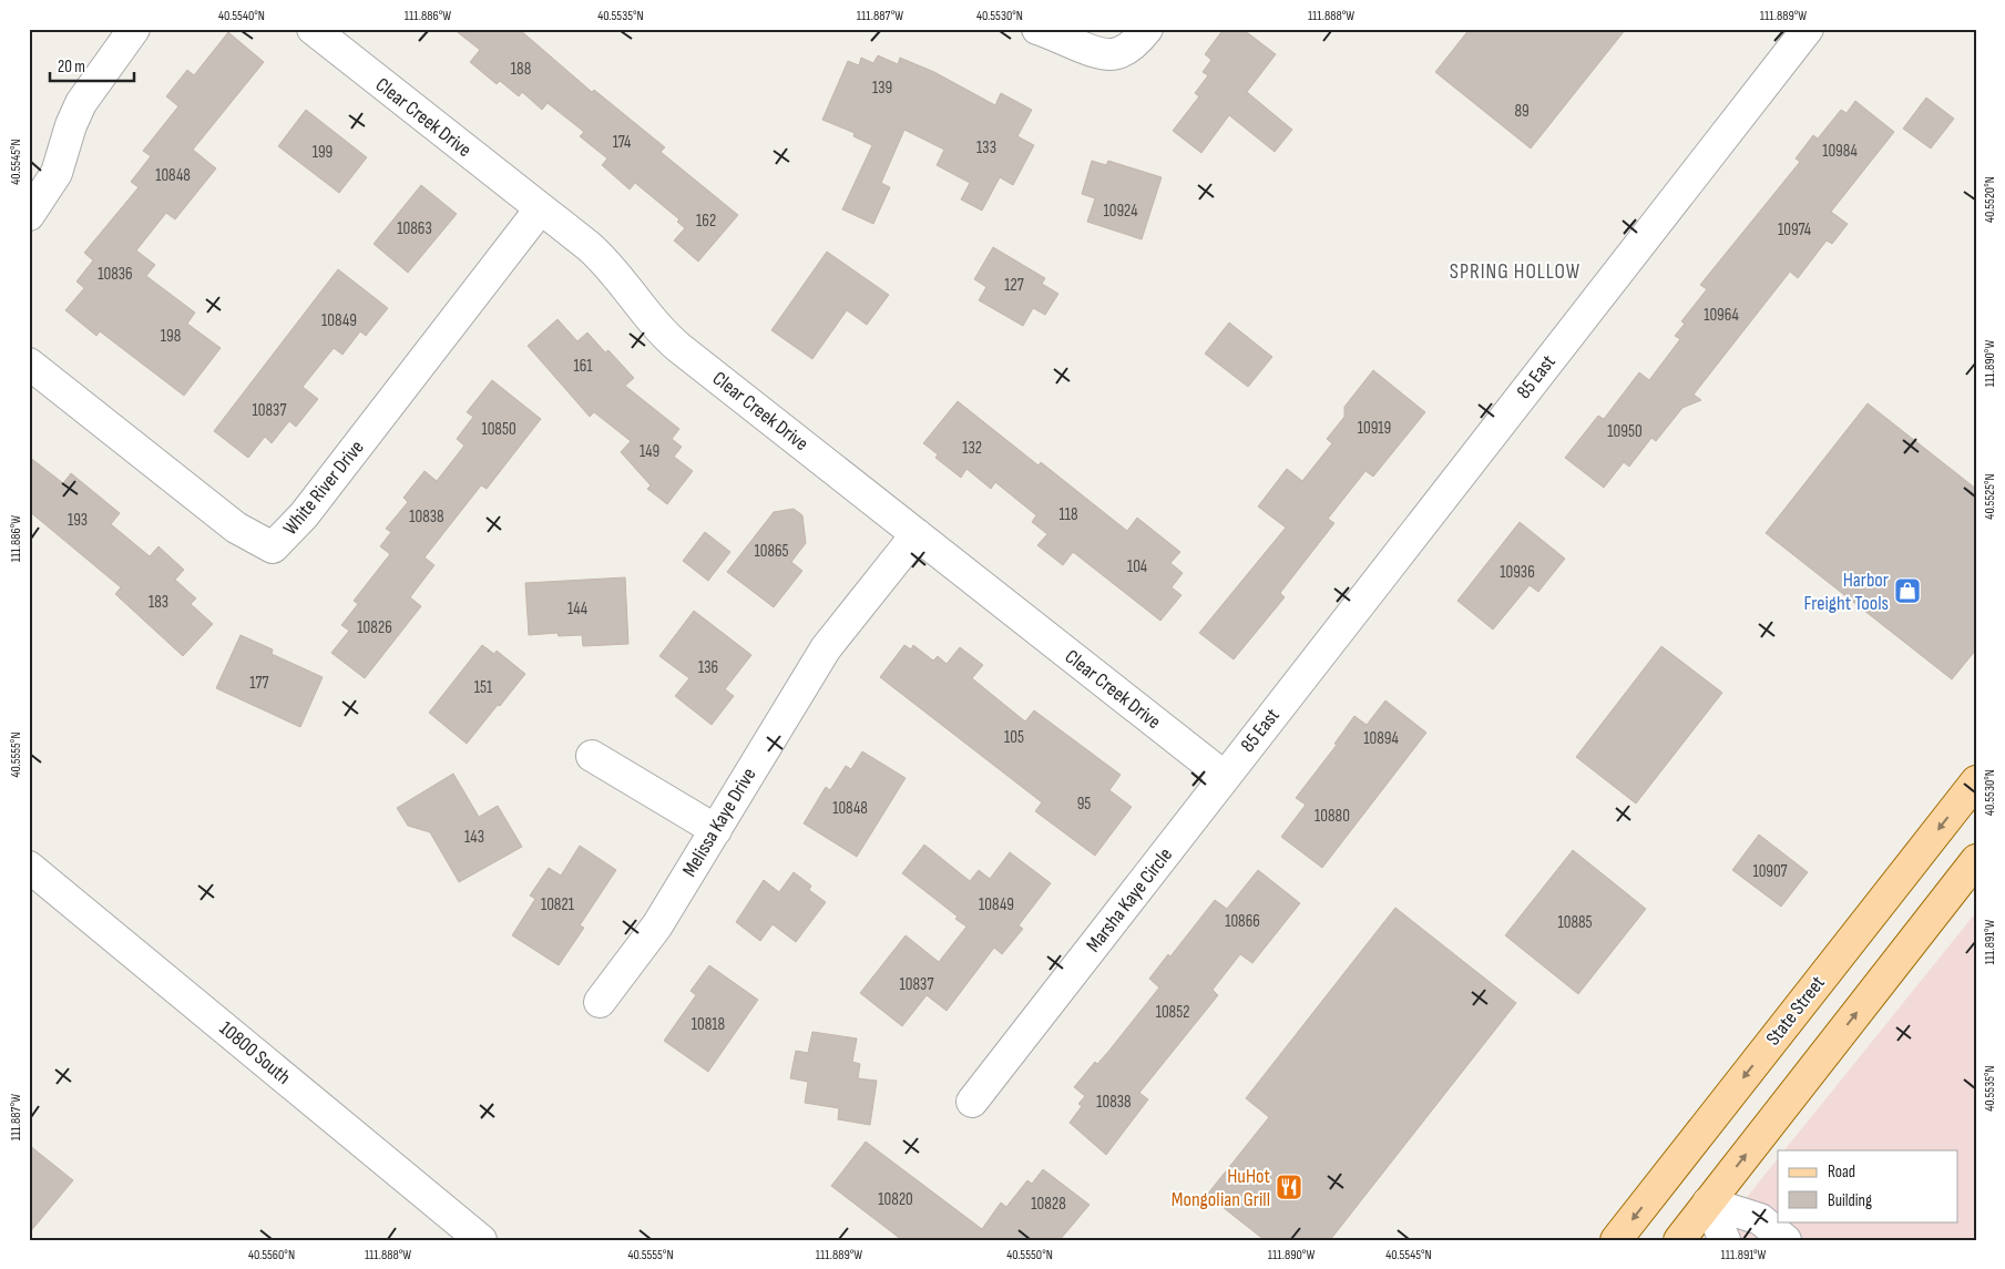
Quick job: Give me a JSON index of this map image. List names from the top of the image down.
{
  "streets": {
    "main road": ["State Street"],
    "street": [
      "Clear Creek Drive",
      "85 East",
      "White River Drive",
      "Melissa Kaye Drive",
      "Marsha Kaye Circle",
      "10800 South"
    ]
  },
  "crossings": [
    ["Clear Creek Drive", "85 East"],
    ["Clear Creek Drive", "White River Drive"],
    ["Clear Creek Drive", "Melissa Kaye Drive"],
    ["Clear Creek Drive", "Marsha Kaye Circle"],
    ["85 East", "Marsha Kaye Circle"]
  ],
  "districts": ["SPRING HOLLOW"],
  "places": {
    "shop": ["Harbor Freight Tools"],
    "restaurant": ["HuHot Mongolian Grill"]
  },
  "house_numbers": [
    "188",
    "139",
    "89",
    "174",
    "133",
    "10984",
    "199",
    "10848",
    "10924",
    "162",
    "10863",
    "10974",
    "10836",
    "127",
    "10964",
    "10849",
    "198",
    "161",
    "10837",
    "10919",
    "10850",
    "10950",
    "132",
    "149",
    "118",
    "10838",
    "193",
    "10865",
    "104",
    "10936",
    "183",
    "144",
    "10826",
    "136",
    "177",
    "151",
    "105",
    "10894",
    "95",
    "10848",
    "10880",
    "143",
    "10907",
    "10821",
    "10849",
    "10866",
    "10885",
    "10837",
    "10852",
    "10818",
    "10838",
    "10820",
    "10828"
  ],
  "legend": ["Road", "Building"],
  "scale_bar": "20 m",
  "coordinates": [
    "40.5540°N",
    "111.886°W",
    "40.5535°N",
    "111.887°W",
    "40.5530°N",
    "111.888°W",
    "111.889°W",
    "40.5545°N",
    "40.5520°N",
    "111.890°W",
    "40.5525°N",
    "40.5555°N",
    "111.891°W",
    "40.5560°N",
    "40.5550°N"
  ]
}
